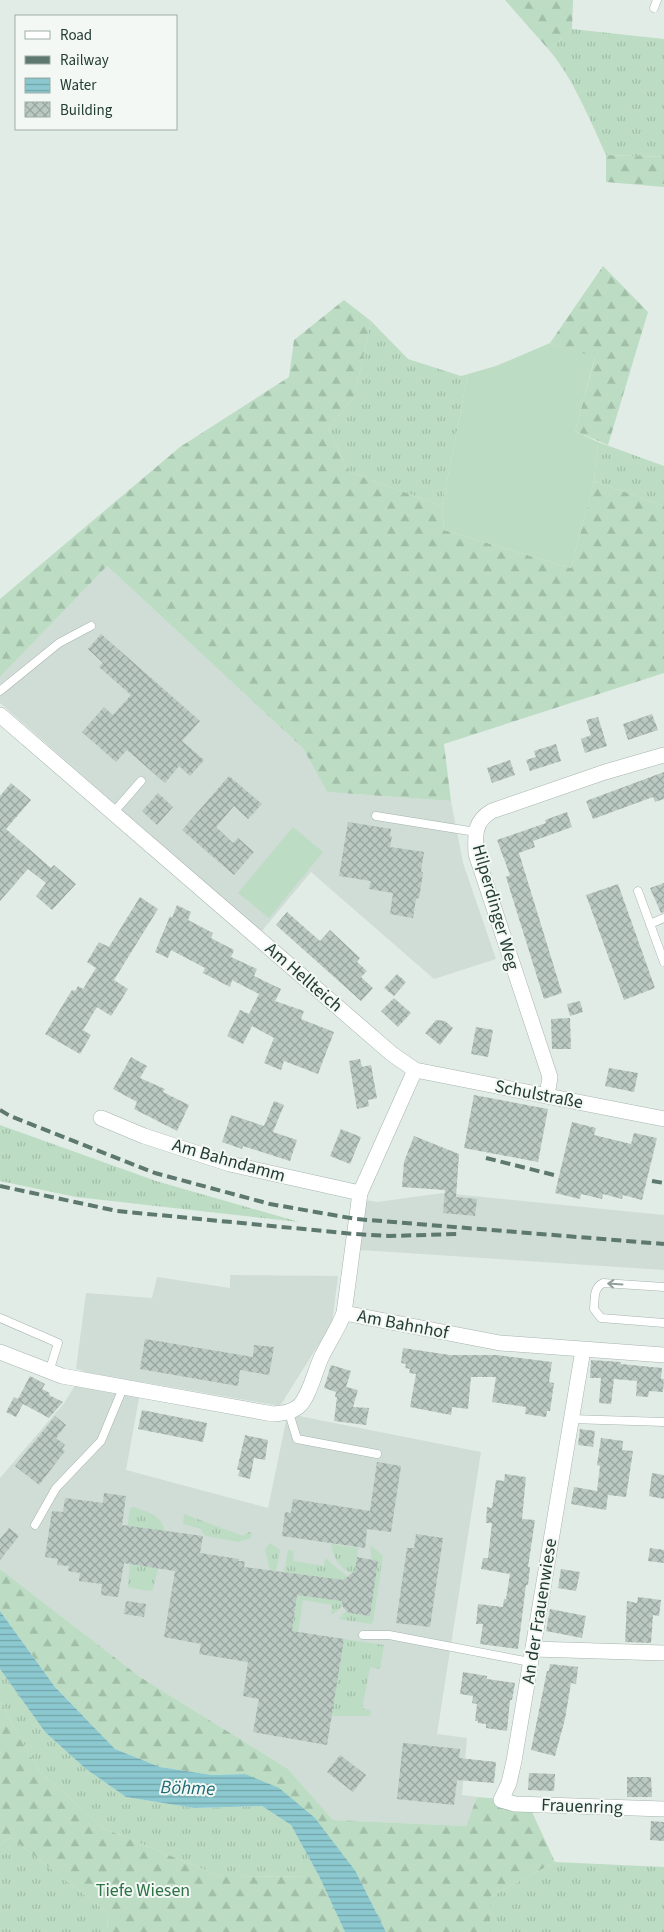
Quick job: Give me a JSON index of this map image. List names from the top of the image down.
{
  "streets": {
    "street": [
      "Hilperdinger Weg",
      "Am Hellteich",
      "Schulstraße",
      "Am Bahndamm",
      "Am Bahnhof",
      "An der Frauenwiese",
      "Frauenring"
    ]
  },
  "crossings": [
    ["Hilperdinger Weg", "Schulstraße"],
    ["Am Hellteich", "Schulstraße"],
    ["Am Bahnhof", "An der Frauenwiese"],
    ["An der Frauenwiese", "Frauenring"]
  ],
  "water": ["Böhme"],
  "parks": ["Tiefe Wiesen"],
  "legend": [
    "Road",
    "Railway",
    "Water",
    "Building"
  ]
}
